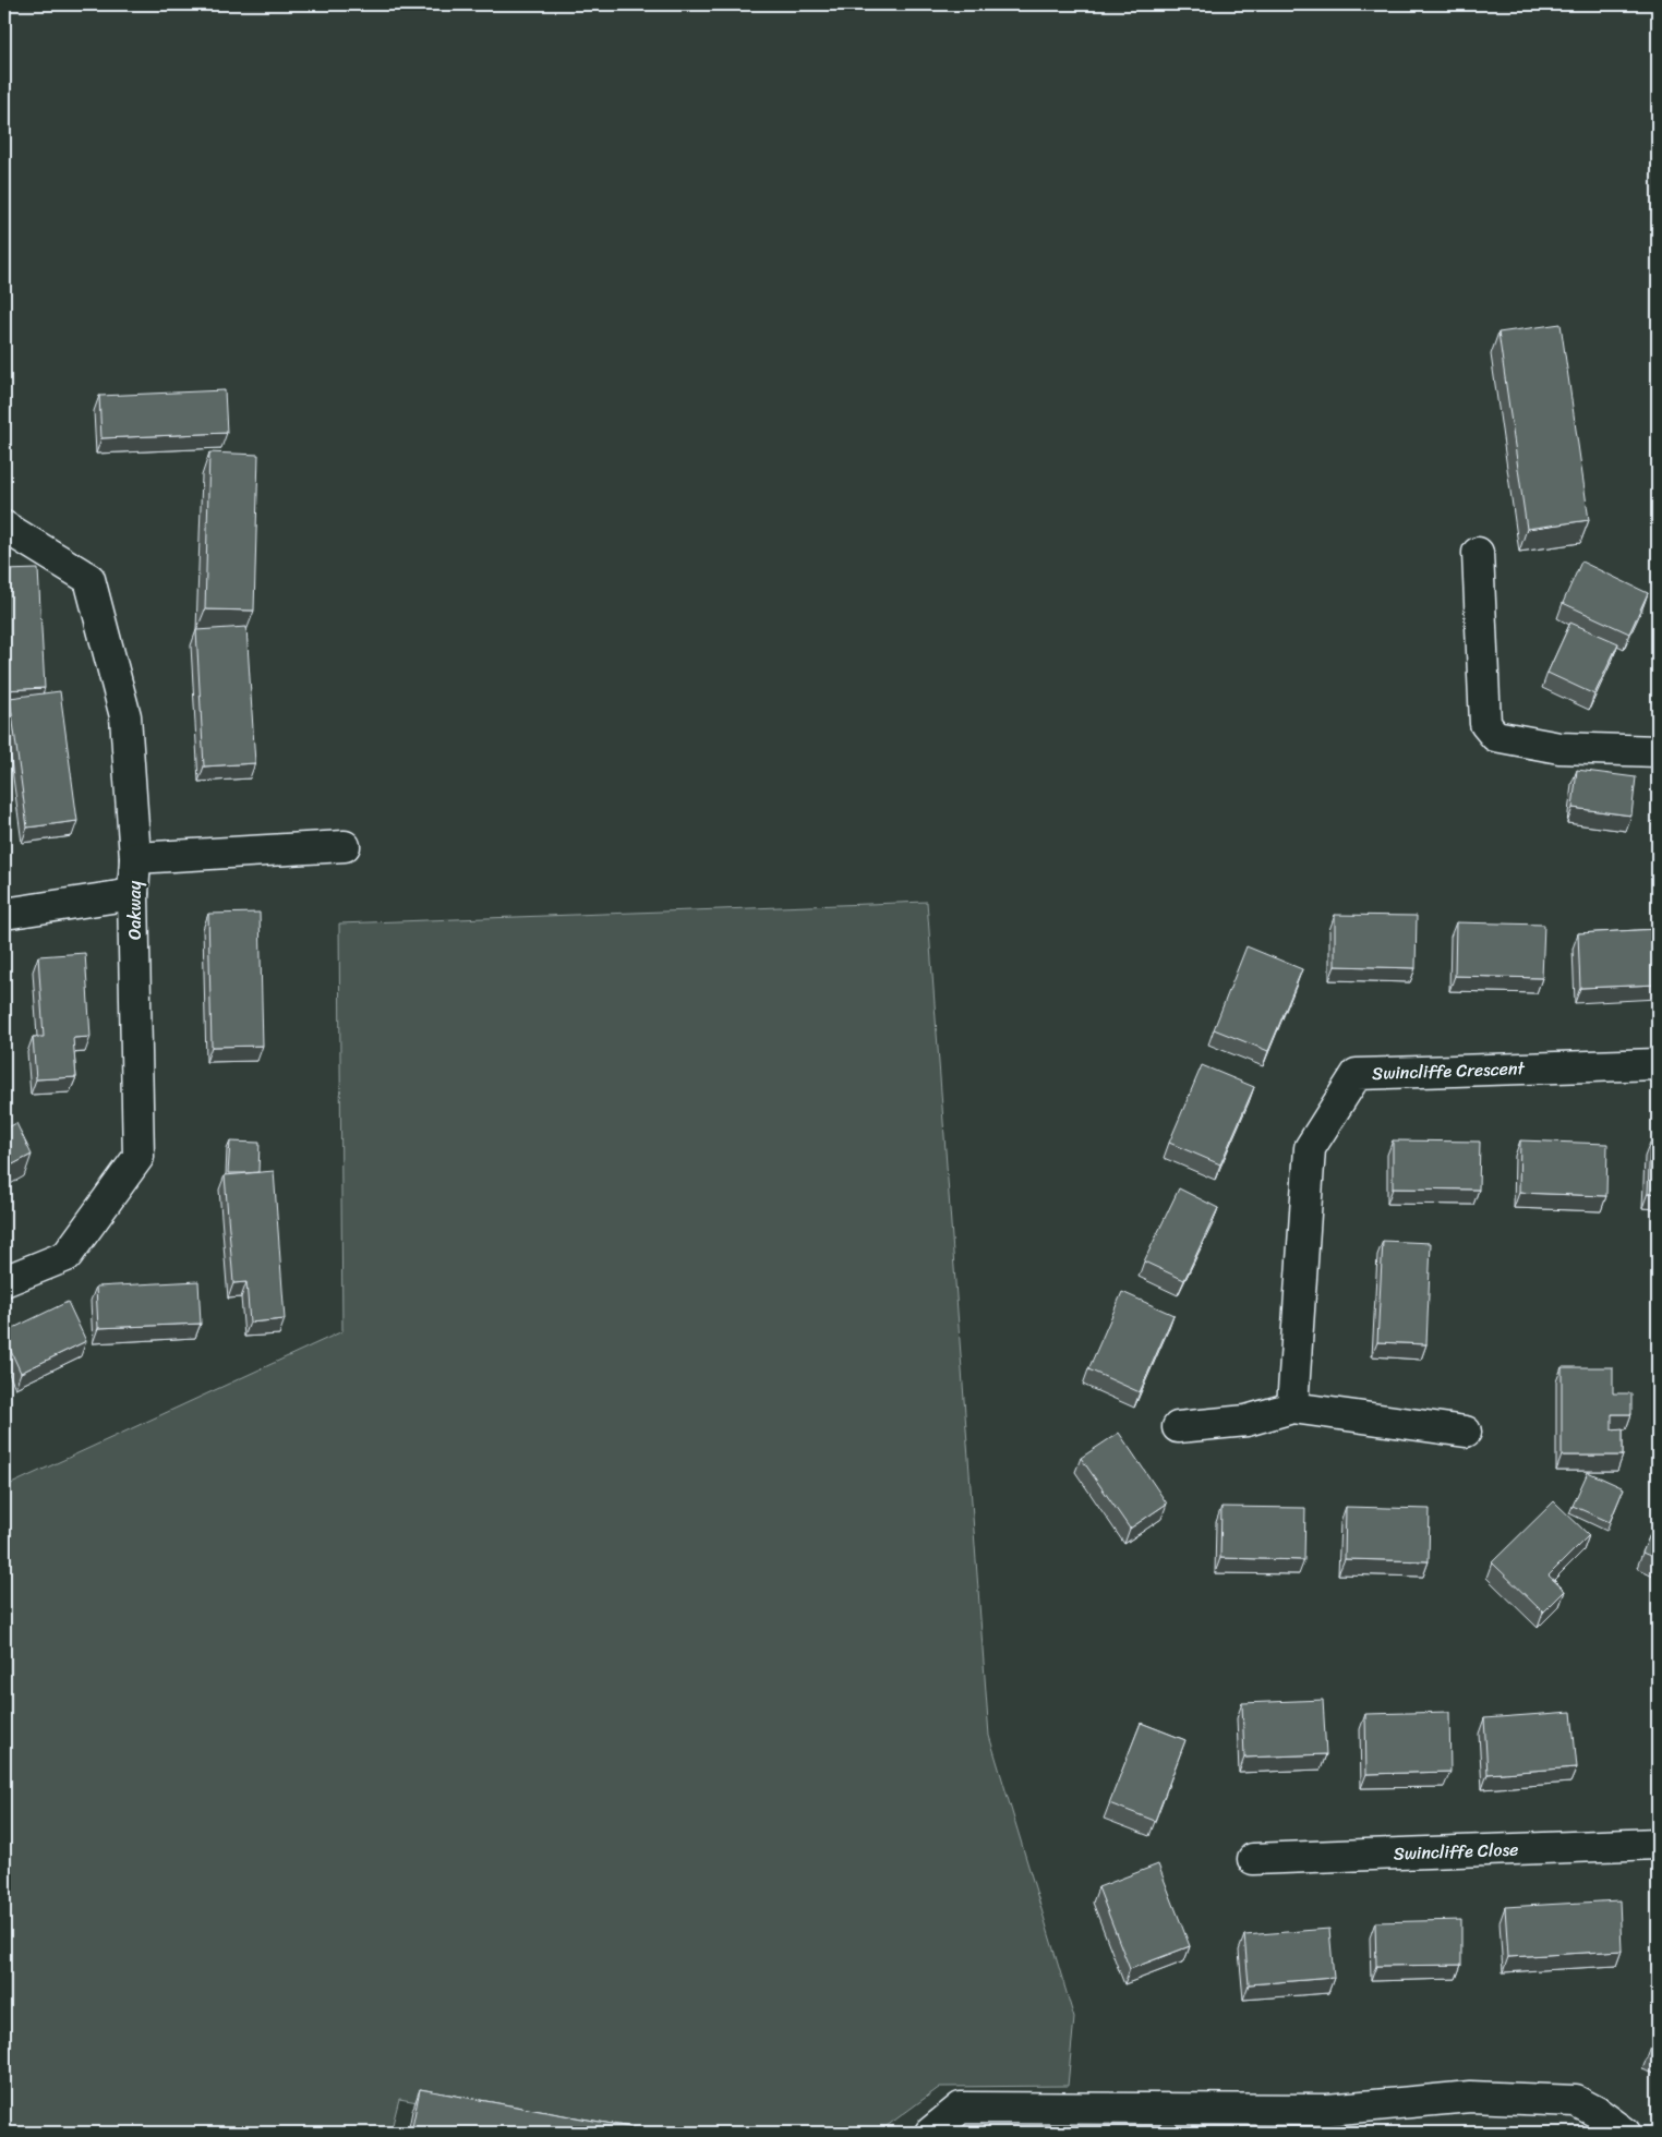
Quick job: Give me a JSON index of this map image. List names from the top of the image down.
{
  "streets": {
    "street": ["Oakway", "Swincliffe Crescent", "Swincliffe Close"]
  }
}
